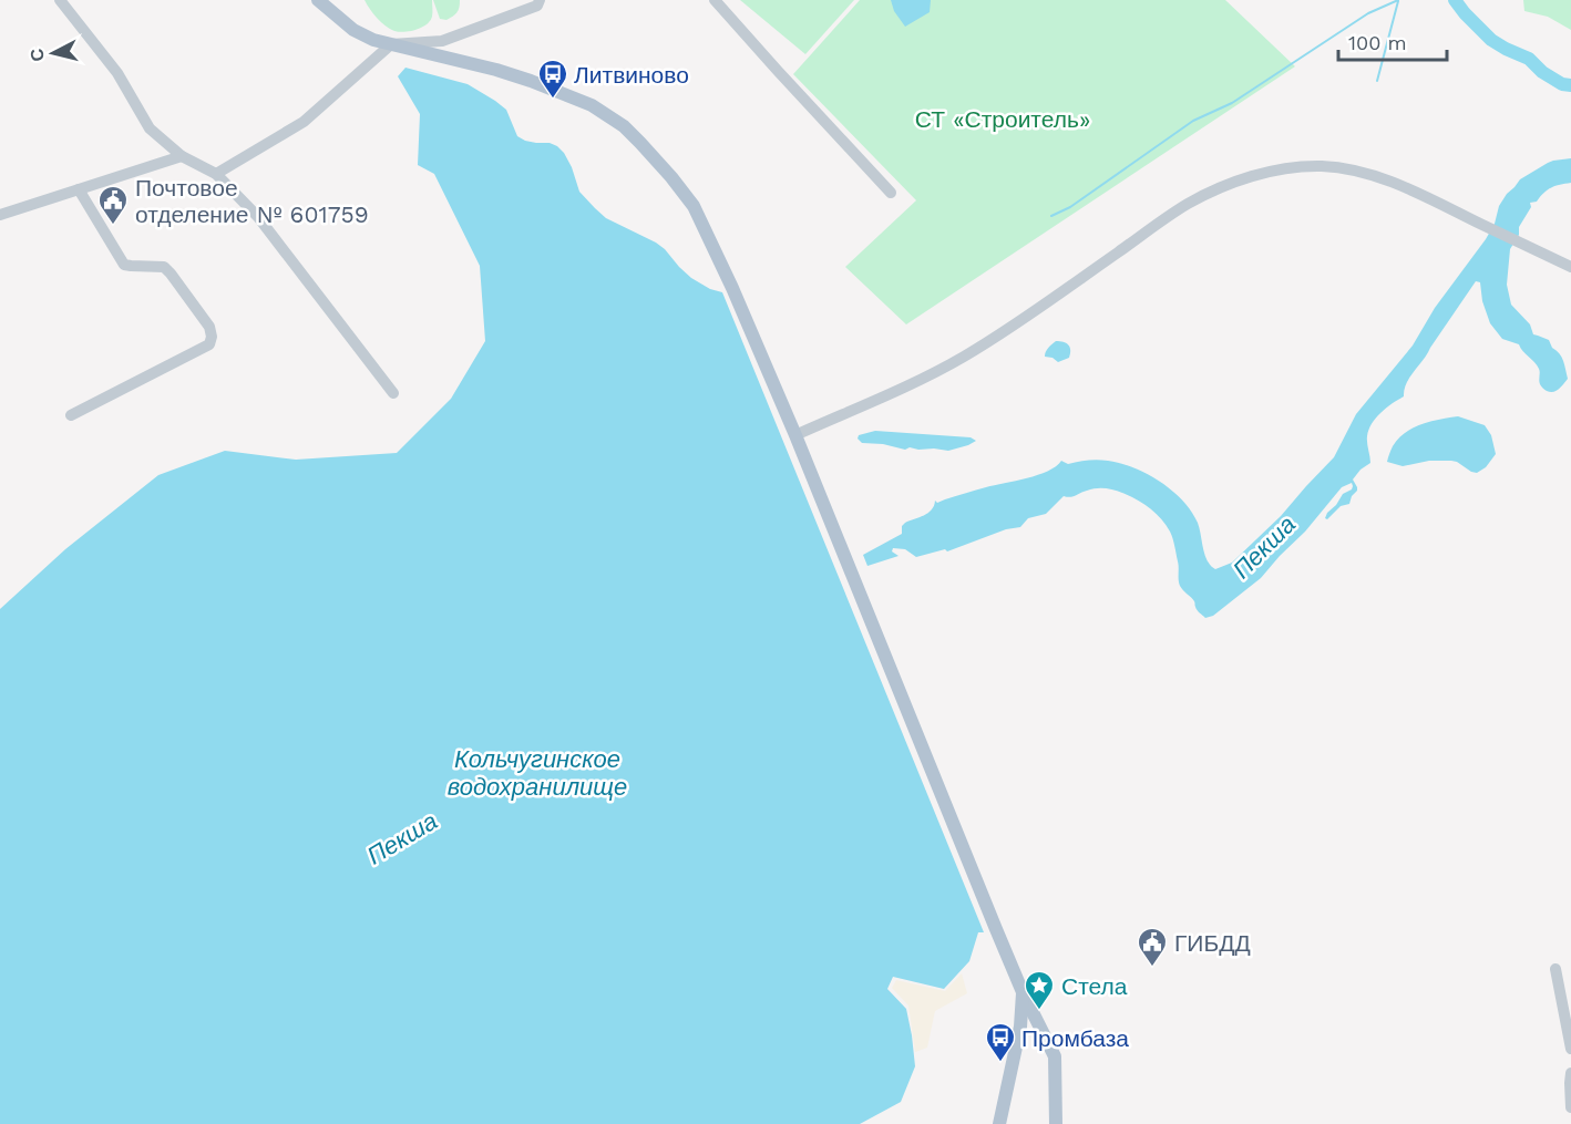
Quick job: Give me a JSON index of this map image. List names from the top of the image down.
{
  "water": ["Пекша", "Кольчугинское водохранилище"],
  "parks": ["СТ «Строитель»"],
  "places": {
    "bus stop": ["Литвиново", "Промбаза"],
    "public building": ["Почтовое отделение № 601759", "ГИБДД"],
    "place": ["Стела"]
  },
  "scale_bar": "100 m",
  "north": "left"
}
